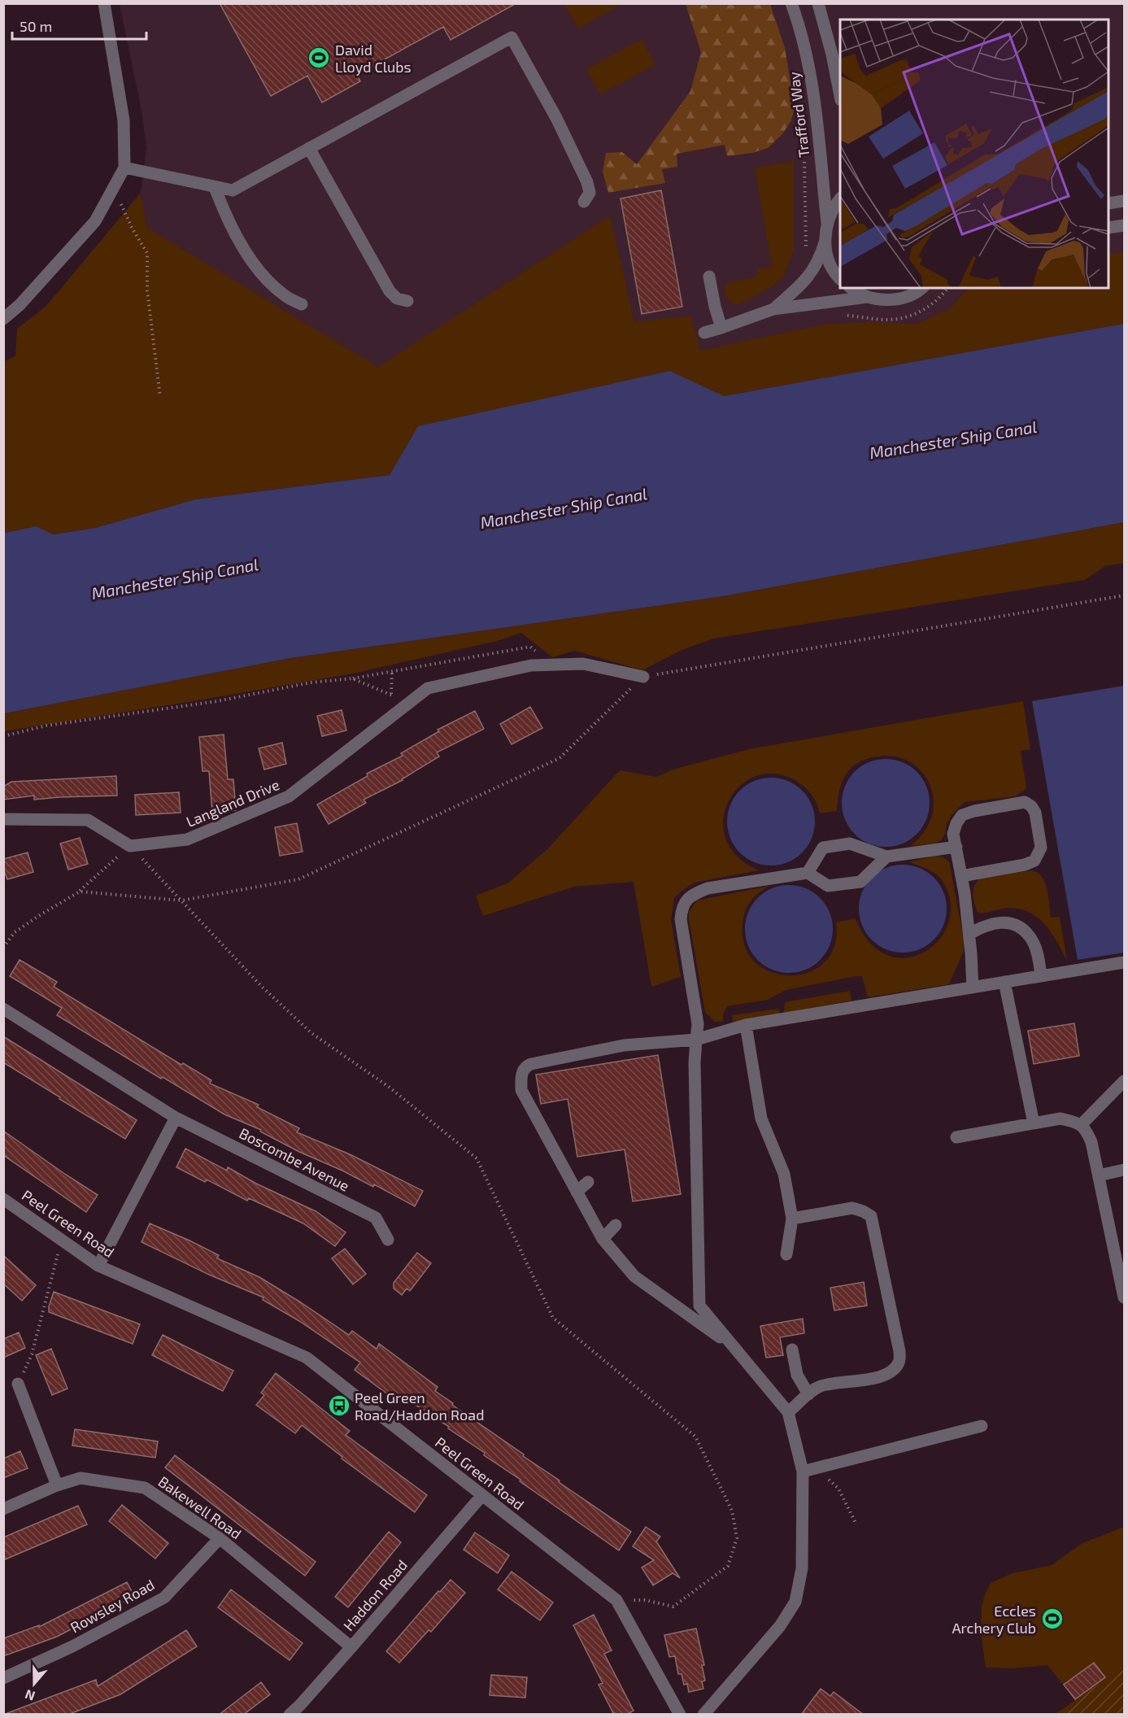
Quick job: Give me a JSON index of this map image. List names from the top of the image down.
{
  "streets": {
    "street": [
      "Trafford Way",
      "Langland Drive",
      "Boscombe Avenue",
      "Peel Green Road",
      "Bakewell Road",
      "Haddon Road",
      "Rowsley Road"
    ]
  },
  "crossings": [
    ["Peel Green Road", "Haddon Road"],
    ["Bakewell Road", "Haddon Road"],
    ["Bakewell Road", "Rowsley Road"]
  ],
  "water": ["Manchester Ship Canal"],
  "places": {
    "sports": ["David Lloyd Clubs", "Eccles Archery Club"],
    "bus stop": ["Peel Green Road/Haddon Road"]
  },
  "scale_bar": "50 m",
  "north": "bottom"
}
